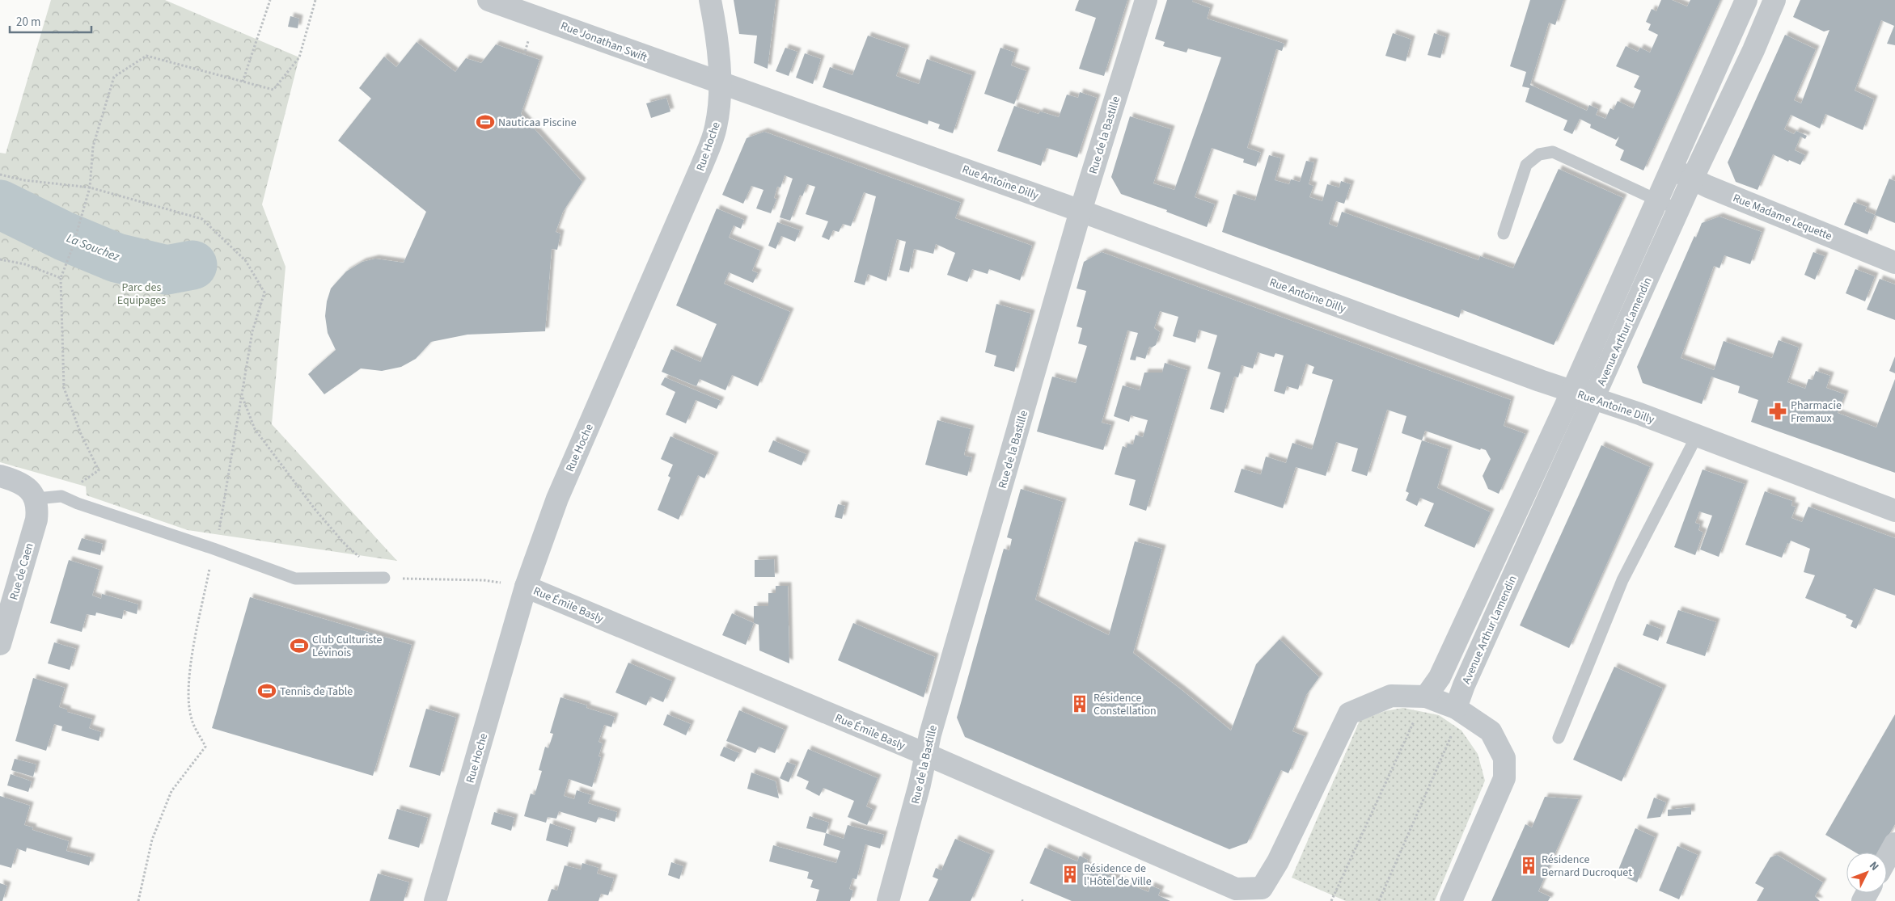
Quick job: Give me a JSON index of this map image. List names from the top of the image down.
{
  "streets": {
    "street": [
      "Rue Jonathan Swift",
      "Rue de la Bastille",
      "Rue Hoche",
      "Rue Antoine Dilly",
      "Rue Madame Lequette",
      "Avenue Arthur Lamendin",
      "Rue de Caen",
      "Rue Émile Basly"
    ]
  },
  "crossings": [
    ["Rue Jonathan Swift", "Rue Hoche"],
    ["Rue Jonathan Swift", "Rue Antoine Dilly"],
    ["Rue de la Bastille", "Rue Antoine Dilly"],
    ["Rue de la Bastille", "Rue Émile Basly"],
    ["Rue Hoche", "Rue Antoine Dilly"],
    ["Rue Hoche", "Rue Émile Basly"],
    ["Rue Antoine Dilly", "Avenue Arthur Lamendin"],
    ["Rue Madame Lequette", "Avenue Arthur Lamendin"]
  ],
  "water": ["La Souchez"],
  "parks": ["Parc des Equipages"],
  "places": {
    "sports": ["Nauticaa Piscine", "Club Culturiste Lévinois", "Tennis de Table"],
    "pharmacy": ["Pharmacie Fremaux"],
    "building": ["Résidence Constellation", "Résidence Bernard Ducroquet", "Résidence de l'Hôtel de Ville"]
  },
  "scale_bar": "20 m",
  "north": "top right"
}
